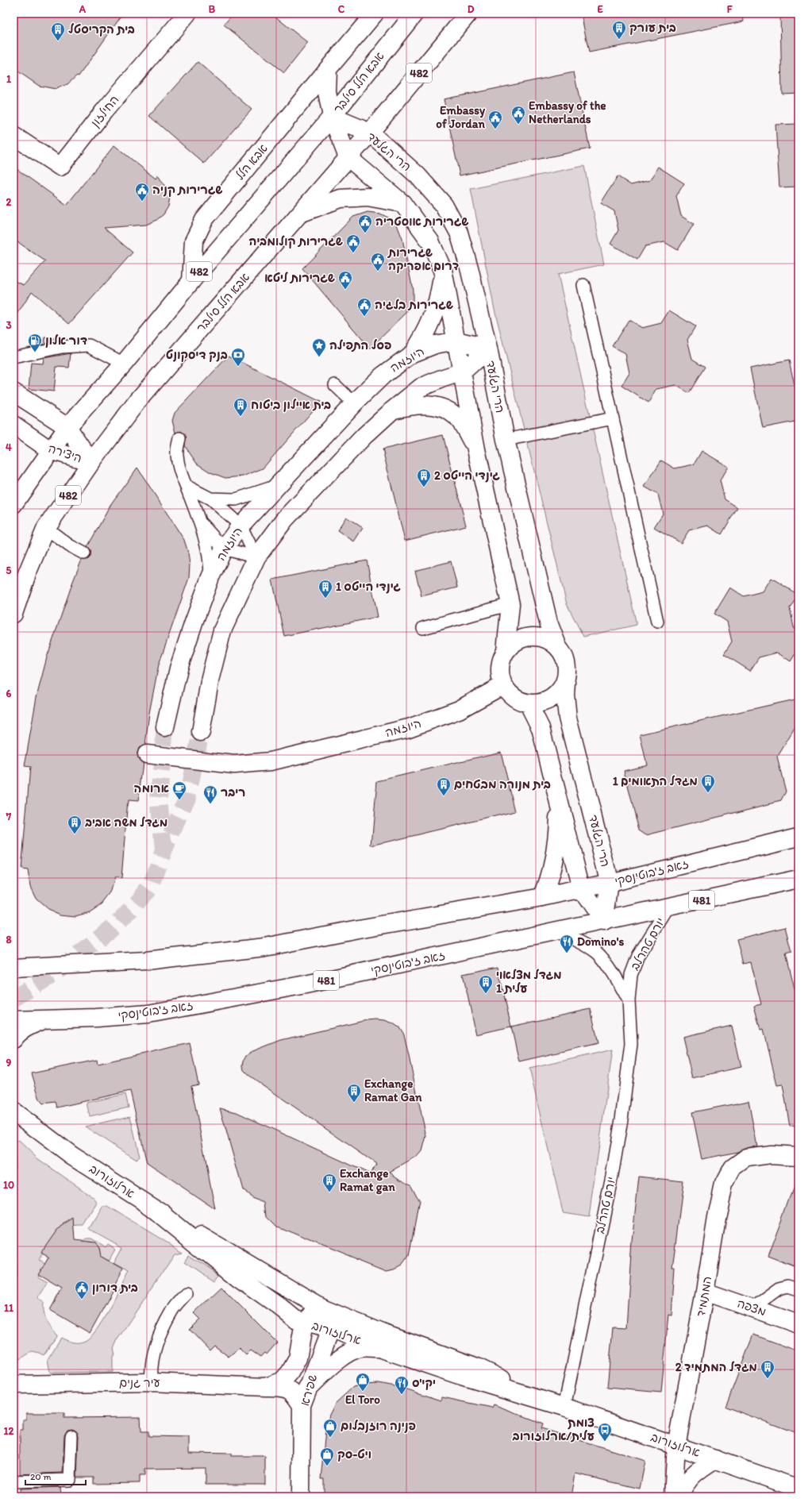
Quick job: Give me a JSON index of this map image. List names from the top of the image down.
{
  "streets": {
    "street": [
      "482",
      "אבא הלל סילבר",
      "החילזון",
      "הרי הגלעד",
      "אבא הלל",
      "היוזמה",
      "היצירה",
      "זאב ז'בוטינסקי",
      "481",
      "ארלוזורוב",
      "המתמיד",
      "מצפה",
      "עיר גנים",
      "שפירא"
    ],
    "lane": ["יורם טהרלב"]
  },
  "crossings": [
    ["אבא הלל סילבר", "הרי הגלעד"],
    ["אבא הלל סילבר", "אבא הלל"],
    ["אבא הלל סילבר", "היצירה"],
    ["הרי הגלעד", "היוזמה"],
    ["הרי הגלעד", "זאב ז'בוטינסקי"],
    ["זאב ז'בוטינסקי", "יורם טהרלב"],
    ["יורם טהרלב", "ארלוזורוב"],
    ["ארלוזורוב", "המתמיד"],
    ["ארלוזורוב", "עיר גנים"],
    ["ארלוזורוב", "שפירא"],
    ["המתמיד", "מצפה"],
    ["עיר גנים", "שפירא"]
  ],
  "places": {
    "building": [
      "בית עורק",
      "בית הקריסטל",
      "בית איילון ביטוח",
      "גינדי הייטס 2",
      "גינדי הייטס 1",
      "מגדל התאומים 1",
      "בית מנורה מבטחים",
      "מגדל משה אביב",
      "מגדל מצלאוי עלית 1",
      "Exchange Ramat Gan",
      "Exchange Ramat gan",
      "מגדל המתמיד 2"
    ],
    "public building": [
      "Embassy of the Netherlands",
      "Embassy of Jordan",
      "שגרירות קניה",
      "שגרירות אוסטריה",
      "שגרירות קולומביה",
      "שגרירות דרום אפריקה",
      "שגרירות ליטא",
      "שגרירות בלגיה",
      "בית דורון"
    ],
    "fuel station": ["דור אלון"],
    "place": ["פסל התפילה"],
    "bank": ["בנק דיסקונט"],
    "cafe": ["ארומה"],
    "restaurant": ["ריבר", "Domino's", "יקי'ס"],
    "shop": ["El Toro", "פנינה רוזנבלום", "ויט-סק"],
    "bus stop": ["צומת עלית/ארלוזורוב"]
  },
  "scale_bar": "20 m",
  "grid": {
    "columns": [
      "A",
      "B",
      "C",
      "D",
      "E",
      "F"
    ],
    "rows": [
      "1",
      "2",
      "3",
      "4",
      "5",
      "6",
      "7",
      "8",
      "9",
      "10",
      "11",
      "12"
    ]
  }
}
